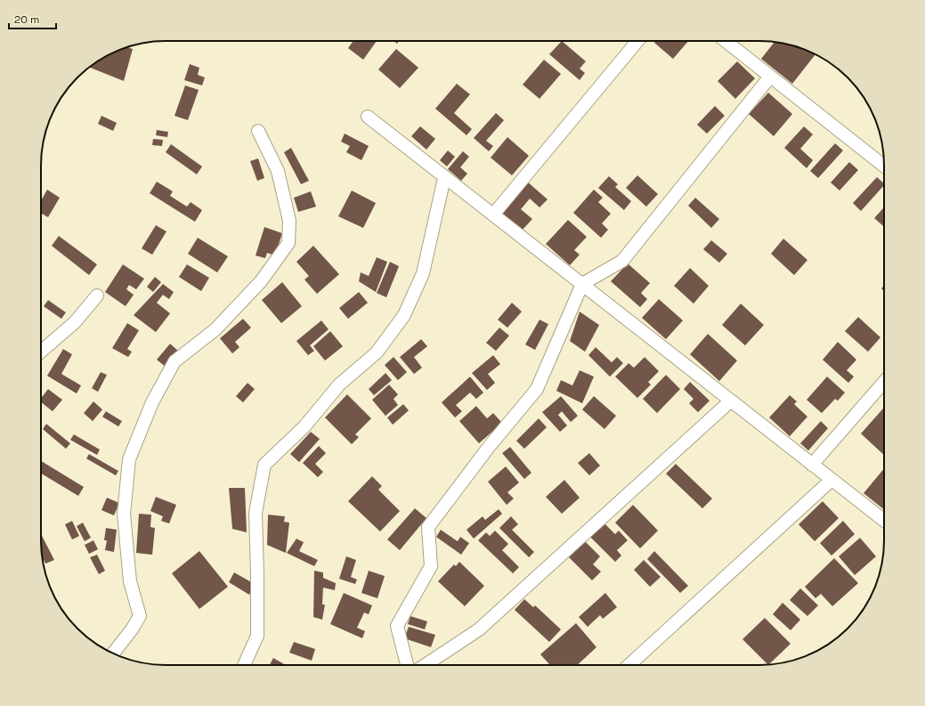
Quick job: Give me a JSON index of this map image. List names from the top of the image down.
{
  "scale_bar": "20 m"
}
